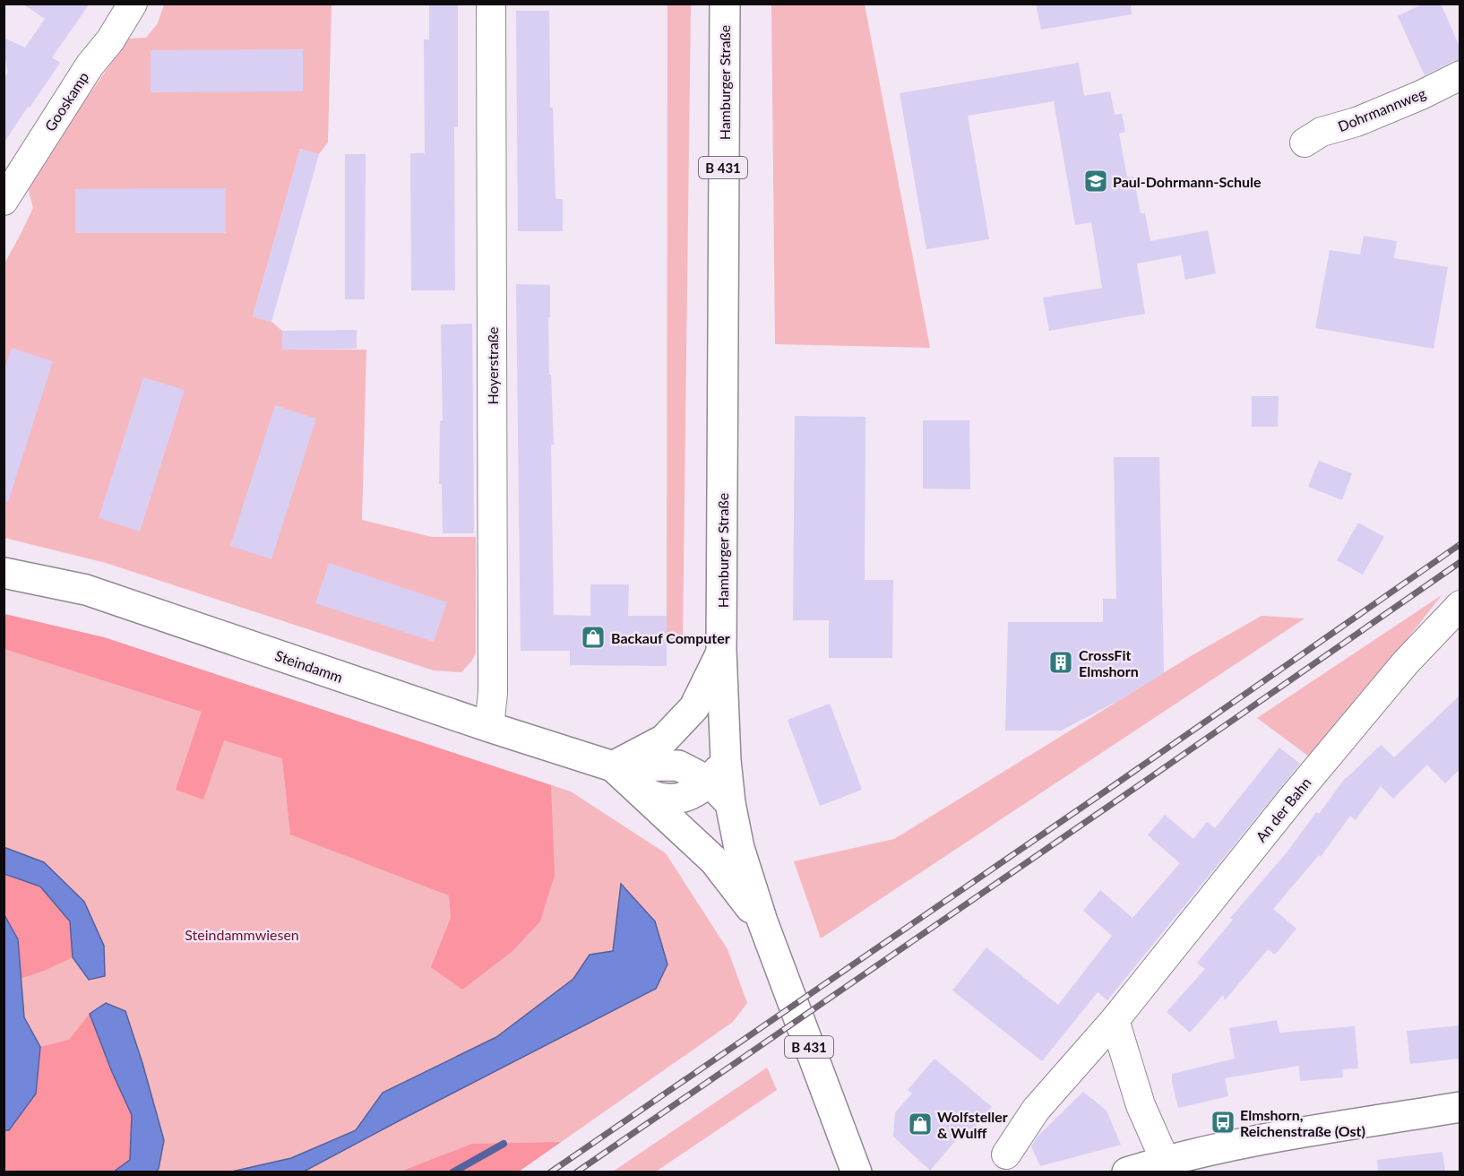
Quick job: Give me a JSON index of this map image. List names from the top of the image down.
{
  "streets": {
    "main road": ["Hamburger Straße", "B 431", "Steindamm"],
    "street": [
      "Gooskamp",
      "Dohrmannweg",
      "Hoyerstraße",
      "An der Bahn"
    ]
  },
  "crossings": [
    ["Hamburger Straße", "Steindamm"],
    ["Hoyerstraße", "Steindamm"]
  ],
  "parks": ["Steindammwiesen"],
  "places": {
    "school or university": ["Paul-Dohrmann-Schule"],
    "shop": ["Backauf Computer", "Wolfsteller & Wulff"],
    "building": ["CrossFit Elmshorn"],
    "bus stop": ["Elmshorn, Reichenstraße (Ost)"]
  }
}
